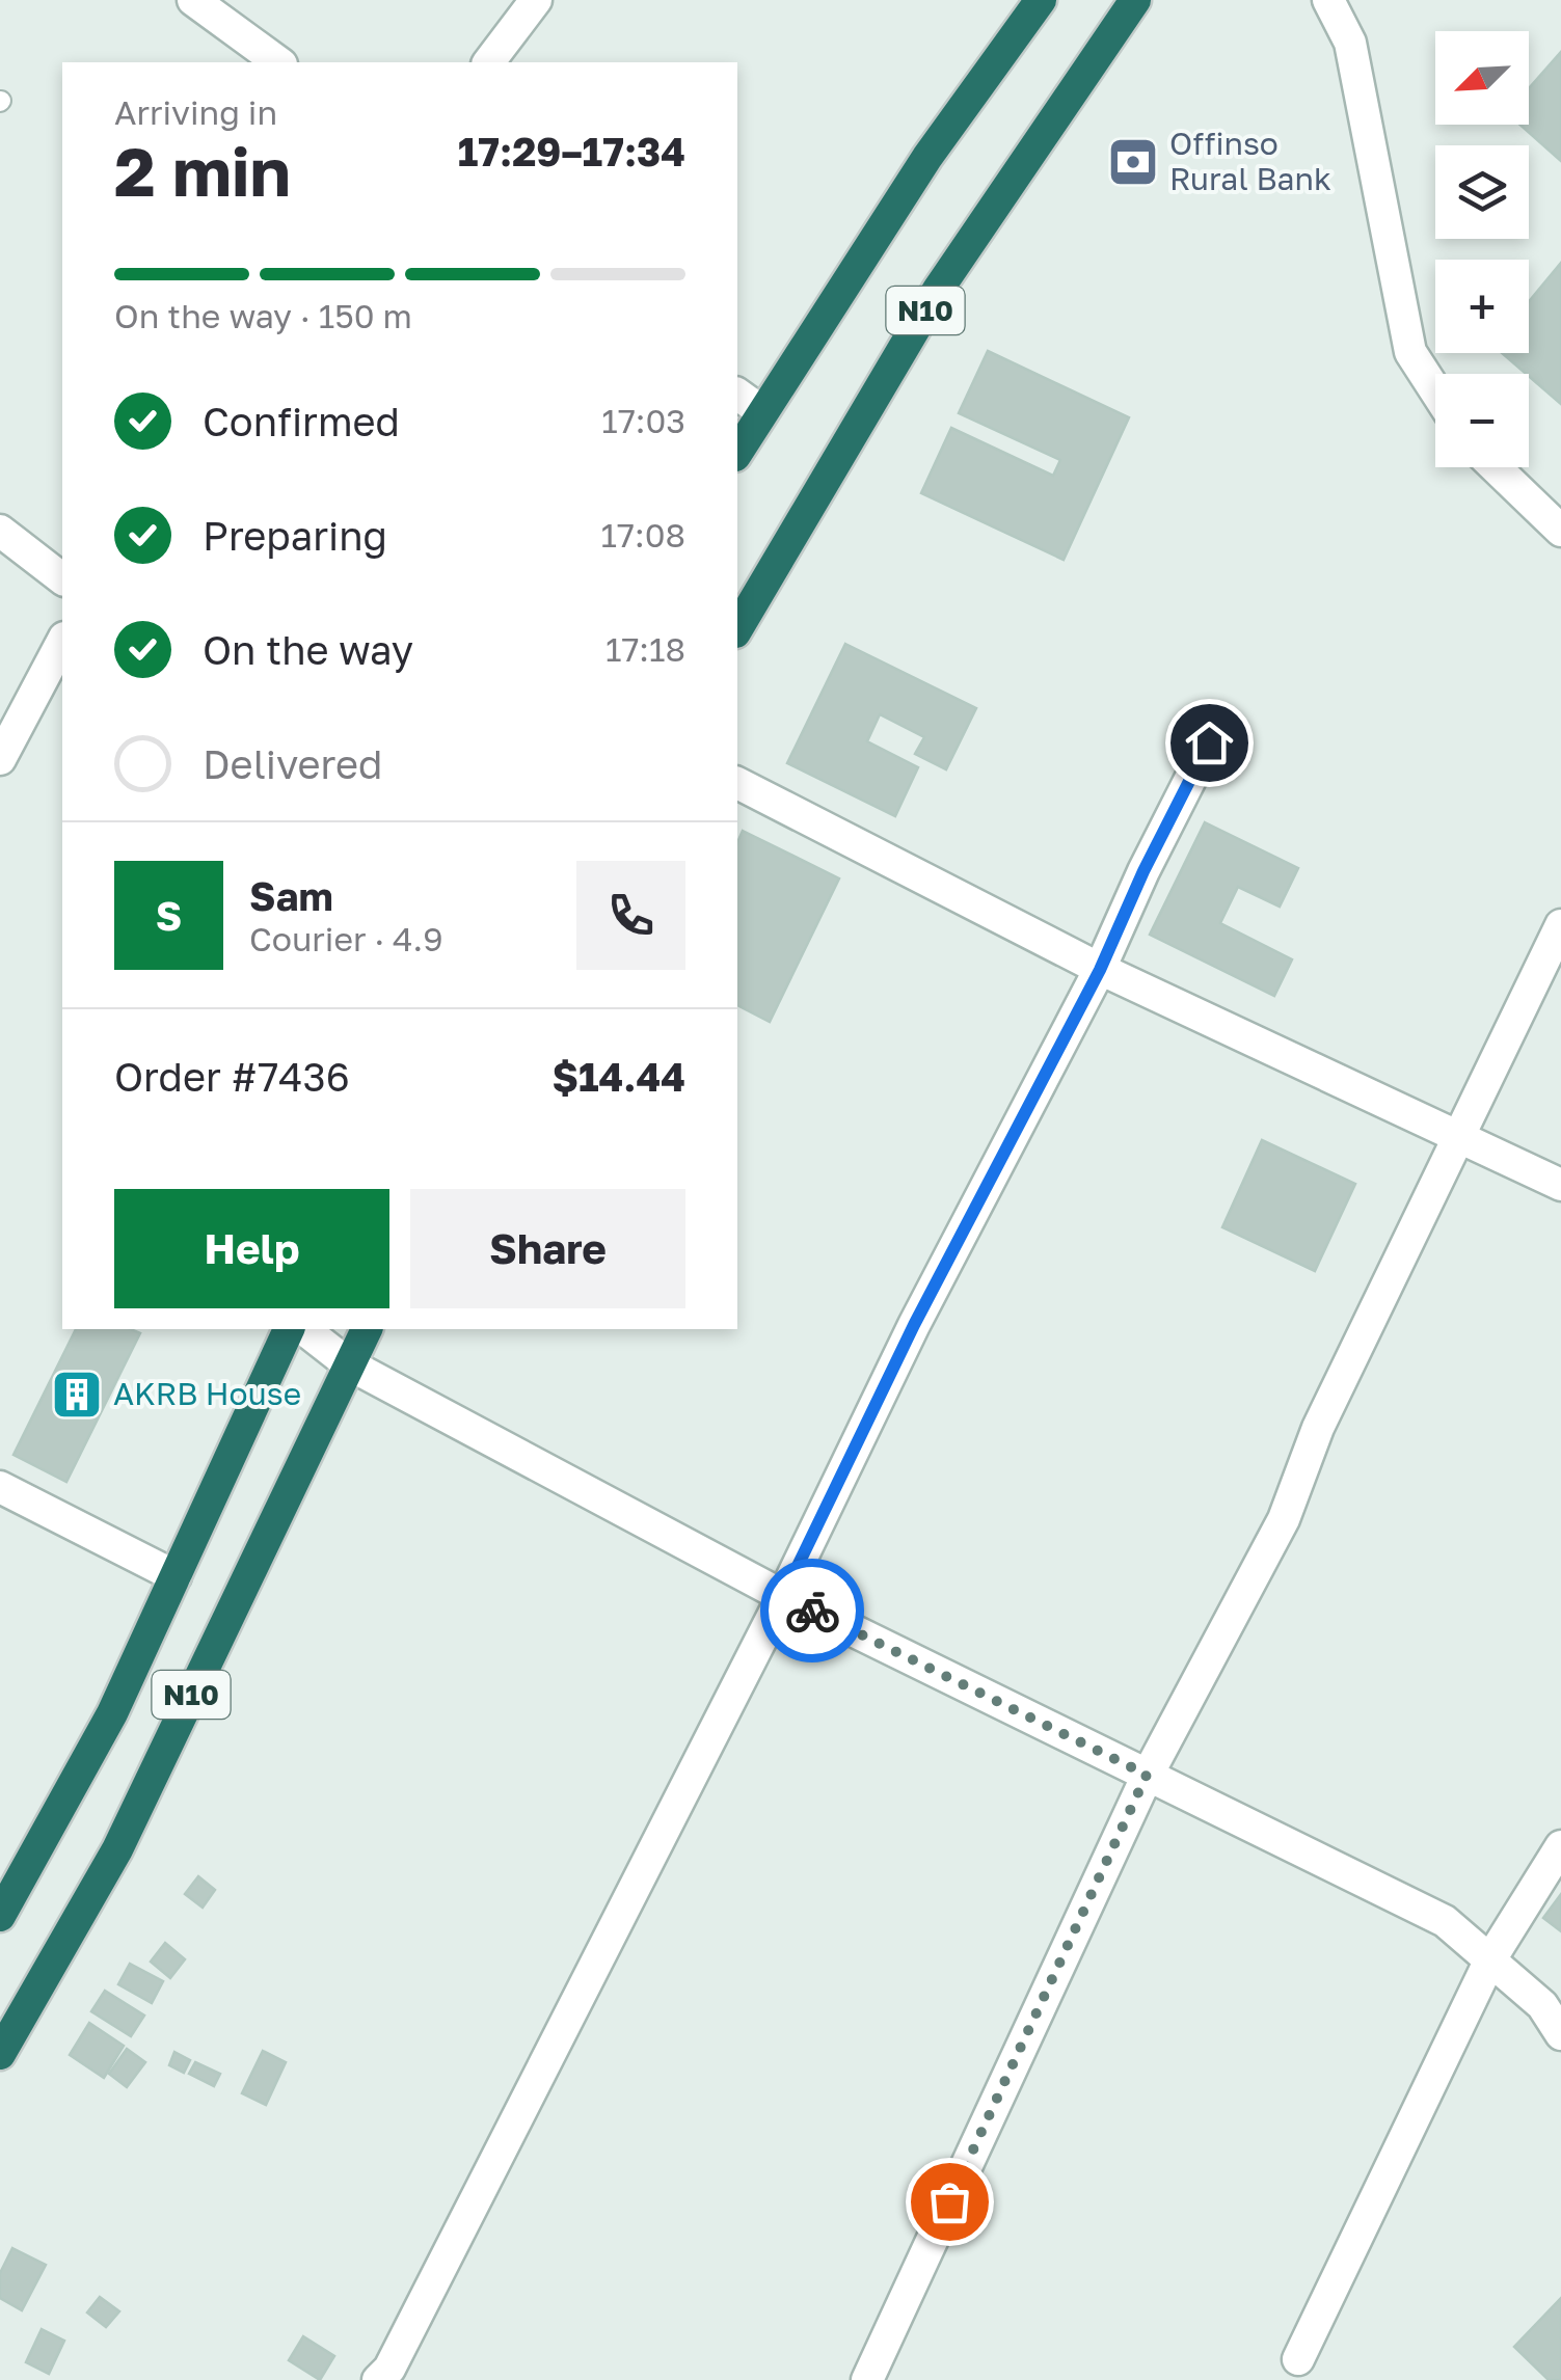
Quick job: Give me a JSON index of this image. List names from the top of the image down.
{
  "streets": {
    "highway": ["N10"]
  },
  "places": {
    "bank": ["Offinso Rural Bank"],
    "building": ["AKRB House"]
  },
  "north": "bottom left",
  "page": {
    "map_buttons": ["+", "−"],
    "heading": ["2 min", "Arriving in", "17:29–17:34"],
    "panel": [
      "Sam",
      "Courier · 4.9",
      "Order #7436",
      "$14.44"
    ],
    "bar": "On the way · 150 m",
    "list": [
      ["Confirmed", "17:03"],
      ["Preparing", "17:08"],
      ["On the way", "17:18"],
      "Delivered"
    ],
    "round": "S",
    "buttons": ["Help", "Share"]
  }
}
